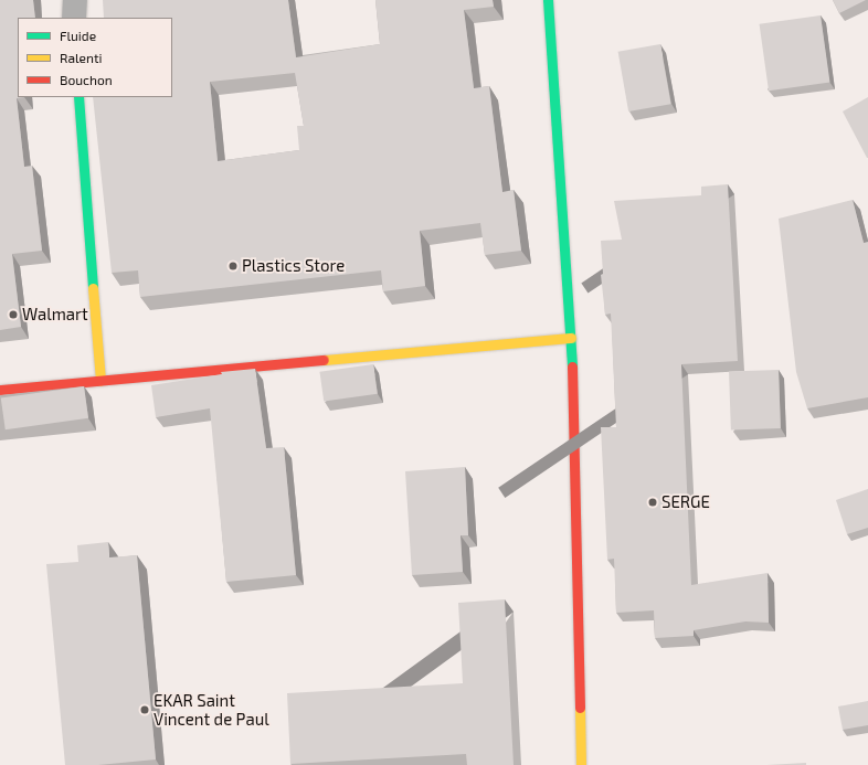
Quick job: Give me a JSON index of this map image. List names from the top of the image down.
{
  "places": [
    "Plastics Store",
    "Walmart",
    "SERGE",
    "EKAR Saint Vincent de Paul"
  ],
  "legend": ["Fluide", "Ralenti", "Bouchon"]
}
